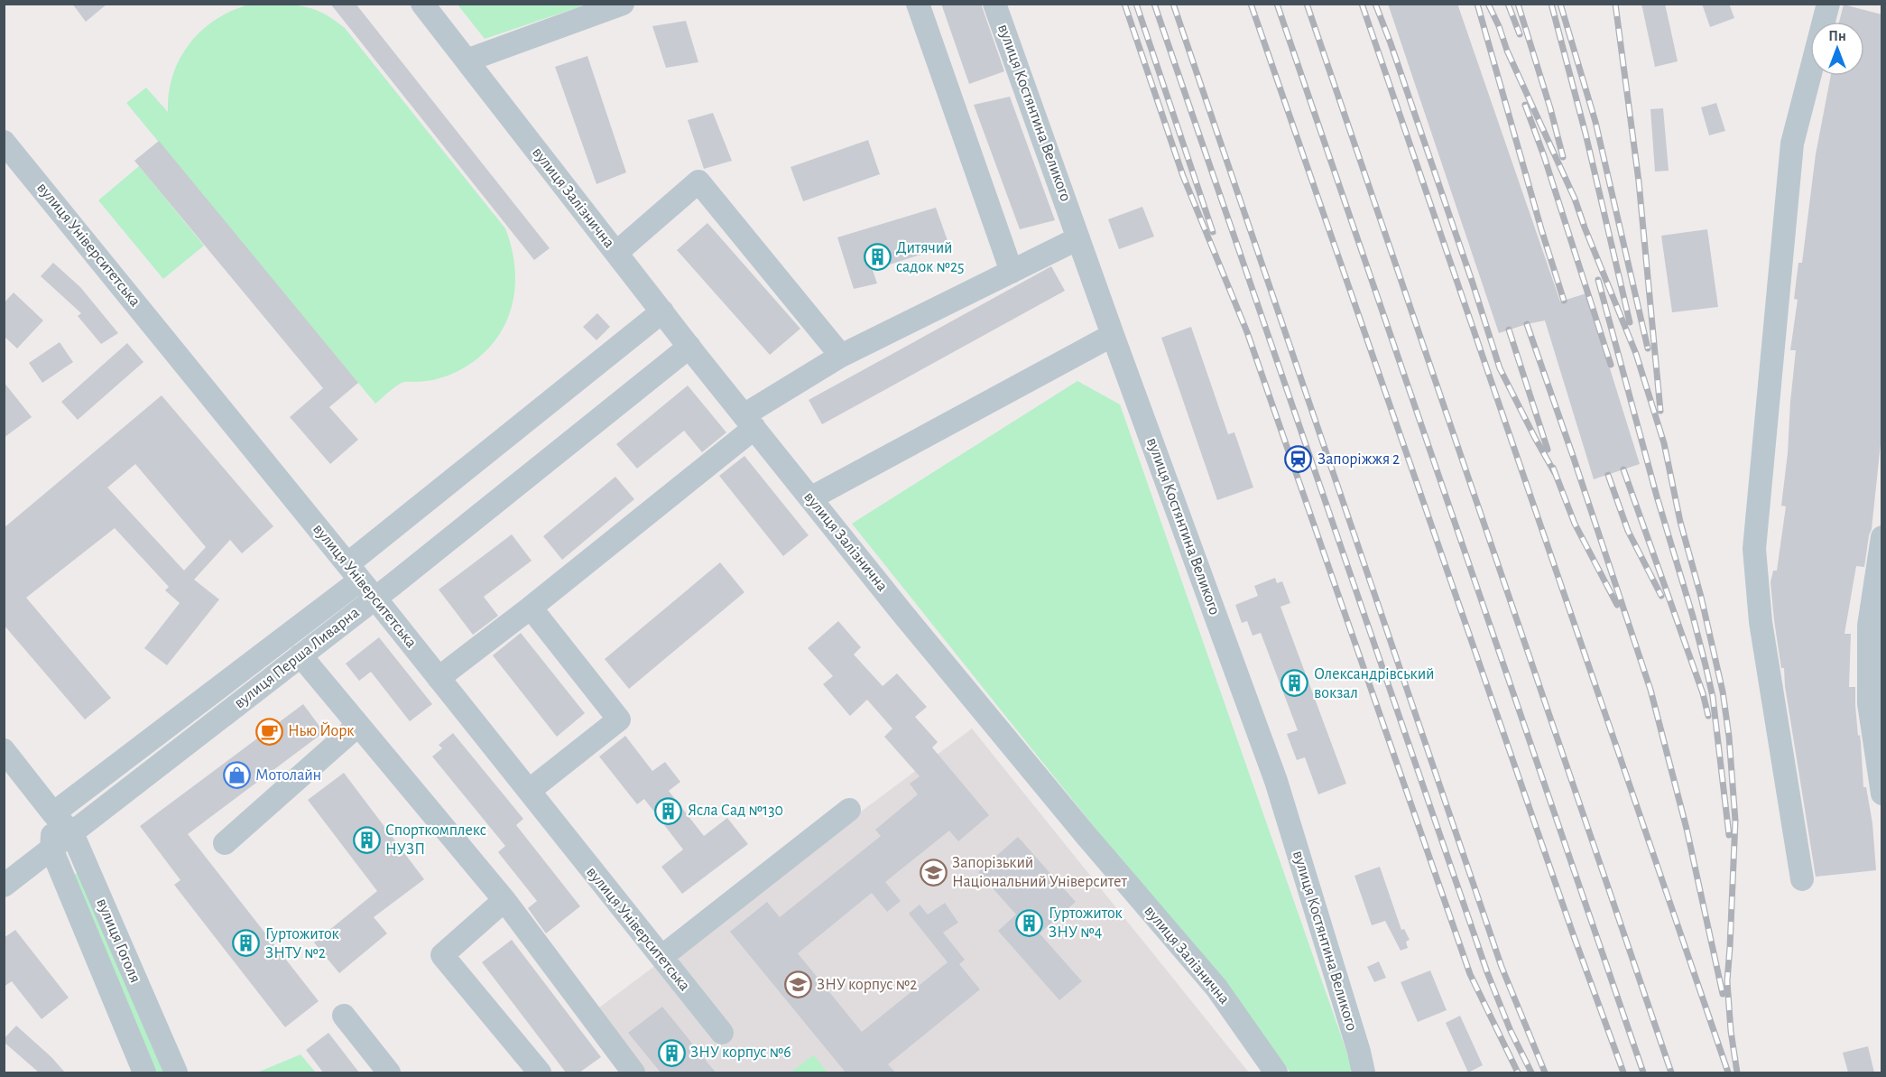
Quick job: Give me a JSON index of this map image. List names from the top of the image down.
{
  "streets": {
    "street": [
      "вулиця Костянтина Великого",
      "вулиця Залізнична",
      "вулиця Університетська",
      "вулиця Перша Ливарна",
      "вулиця Гоголя"
    ]
  },
  "crossings": [
    ["вулиця Залізнична", "вулиця Перша Ливарна"],
    ["вулиця Університетська", "вулиця Перша Ливарна"],
    ["вулиця Перша Ливарна", "вулиця Гоголя"]
  ],
  "places": {
    "building": [
      "Дитячий садок №25",
      "Олександрівський вокзал",
      "Ясла Сад №130",
      "Спорткомплекс НУЗП",
      "Гуртожиток ЗНУ №4",
      "Гуртожиток ЗНТУ №2",
      "ЗНУ корпус №6"
    ],
    "station": ["Запоріжжя 2"],
    "cafe": ["Нью Йорк"],
    "shop": ["Мотолайн"],
    "school or university": ["Запорізький Національний Університет", "ЗНУ корпус №2"]
  },
  "north": "top"
}
